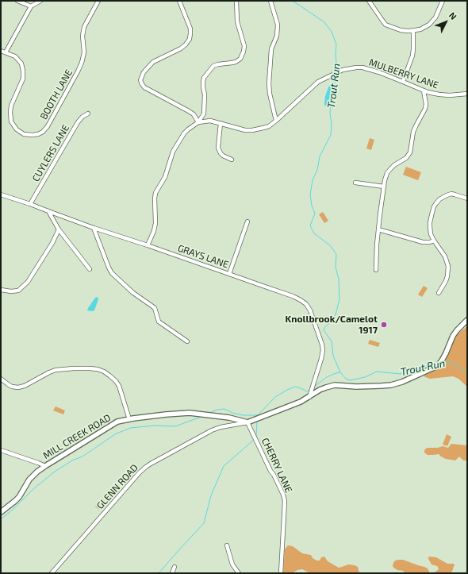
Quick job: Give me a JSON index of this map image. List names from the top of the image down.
{
  "streets": {
    "street": [
      "MULBERRY LANE",
      "BOOTH LANE",
      "CUYLERS LANE",
      "GRAYS LANE",
      "MILL CREEK ROAD",
      "CHERRY LANE",
      "GLENN ROAD"
    ]
  },
  "crossings": [
    ["CUYLERS LANE", "GRAYS LANE"],
    ["MILL CREEK ROAD", "CHERRY LANE"],
    ["MILL CREEK ROAD", "GLENN ROAD"],
    ["CHERRY LANE", "GLENN ROAD"]
  ],
  "water": ["Trout Run"],
  "places": ["Knollbrook/Camelot 1917"],
  "north": "top right"
}
